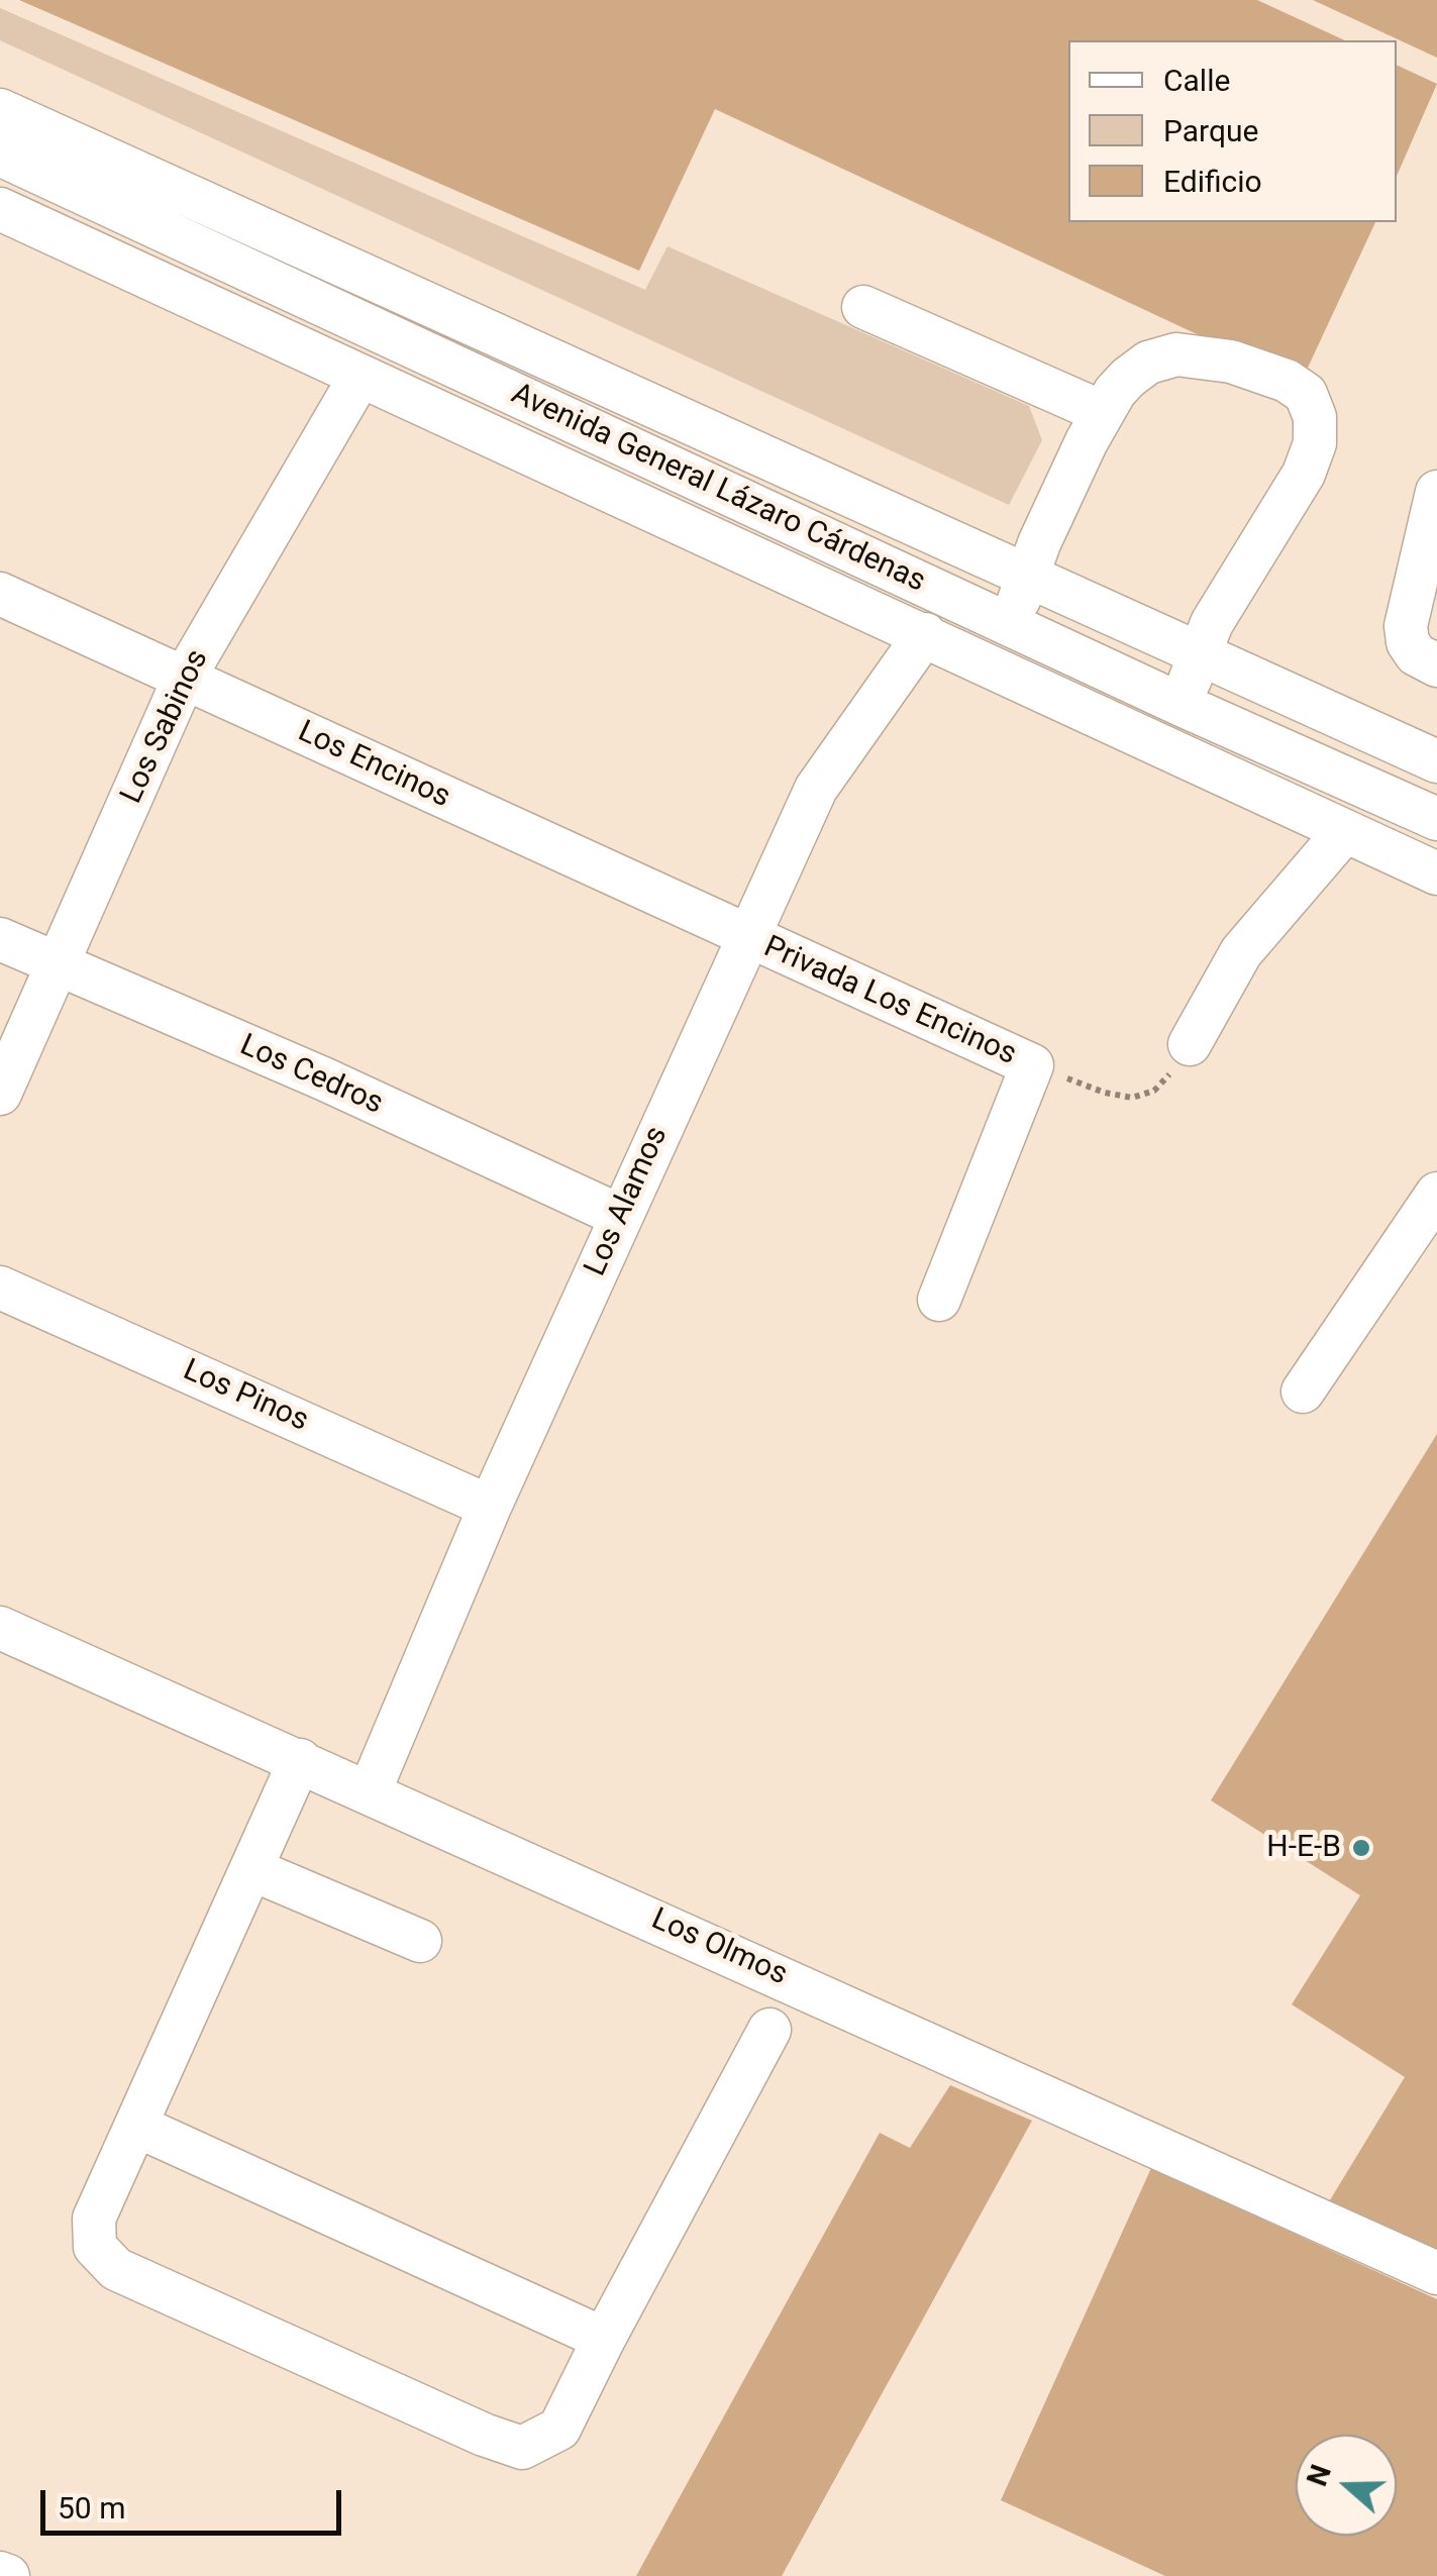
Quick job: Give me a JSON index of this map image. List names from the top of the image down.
{
  "streets": {
    "street": [
      "Avenida General Lázaro Cárdenas",
      "Los Sabinos",
      "Los Encinos",
      "Privada Los Encinos",
      "Los Cedros",
      "Los Alamos",
      "Los Pinos",
      "Los Olmos"
    ]
  },
  "crossings": [
    ["Avenida General Lázaro Cárdenas", "Los Sabinos"],
    ["Avenida General Lázaro Cárdenas", "Los Alamos"],
    ["Los Sabinos", "Los Encinos"],
    ["Los Sabinos", "Los Cedros"],
    ["Los Encinos", "Privada Los Encinos"],
    ["Los Encinos", "Los Alamos"],
    ["Privada Los Encinos", "Los Alamos"],
    ["Los Cedros", "Los Alamos"],
    ["Los Alamos", "Los Pinos"],
    ["Los Alamos", "Los Olmos"]
  ],
  "places": ["H-E-B"],
  "legend": ["Calle", "Parque", "Edificio"],
  "scale_bar": "50 m",
  "north": "left"
}
